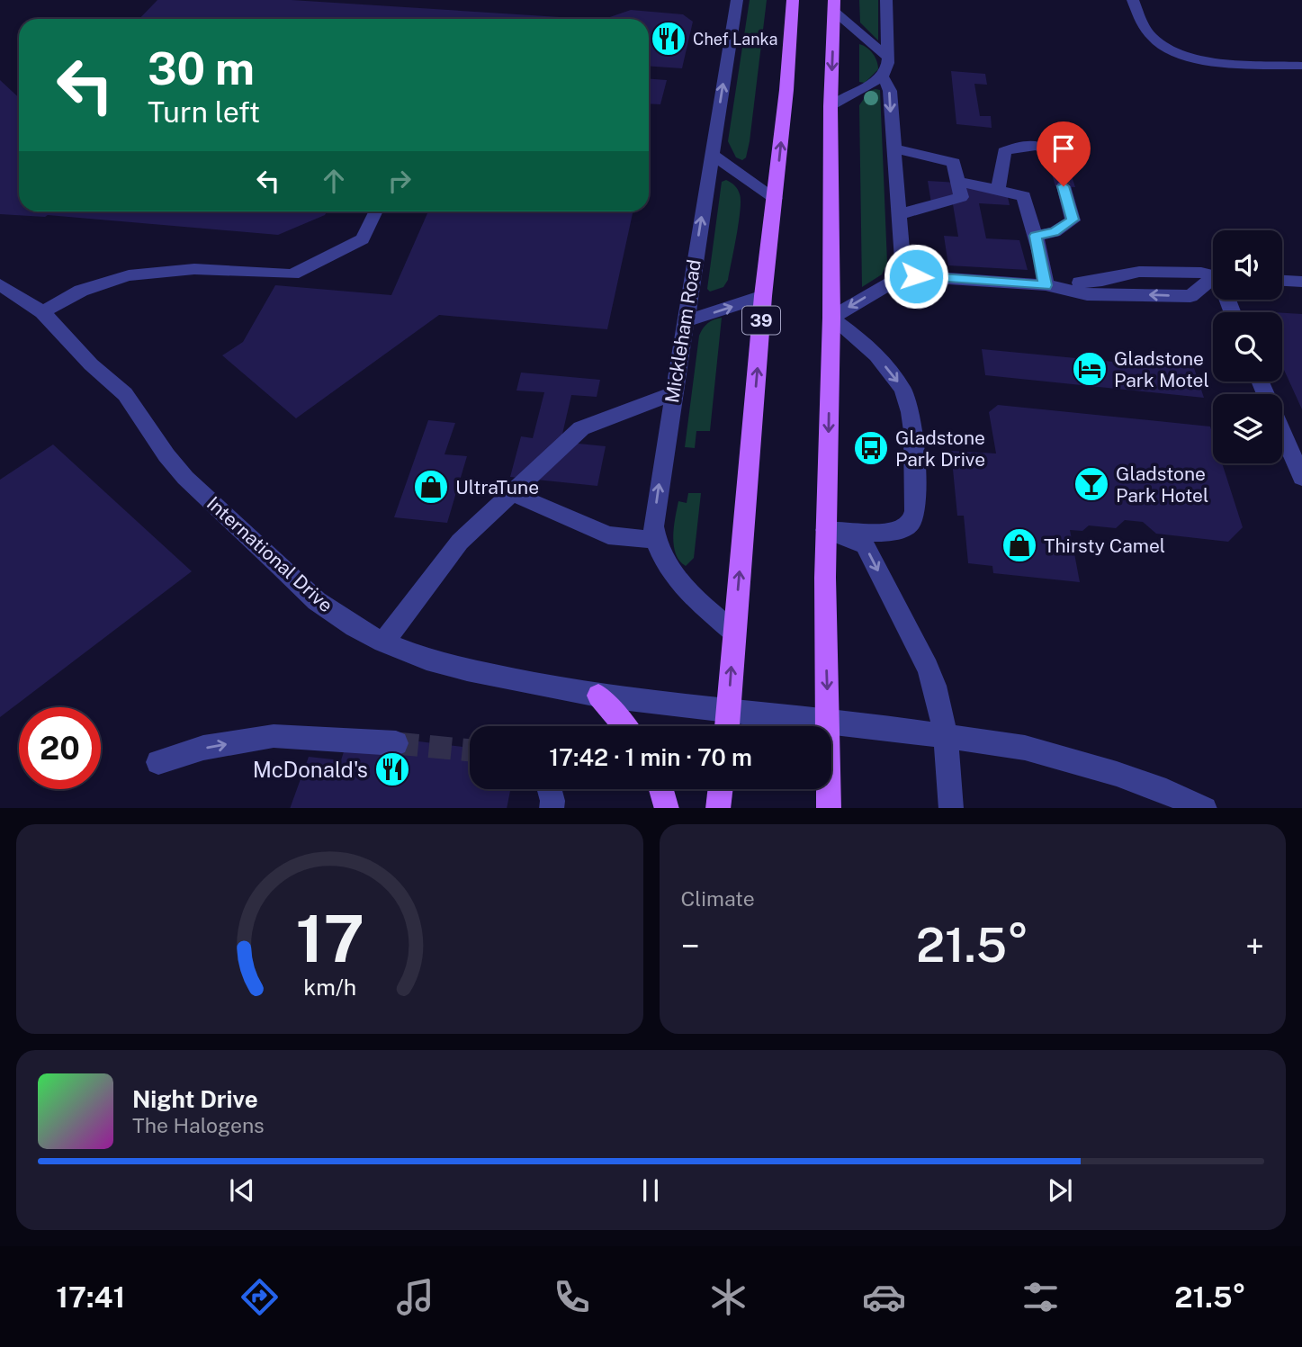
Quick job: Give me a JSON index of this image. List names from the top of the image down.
{
  "streets": {
    "main road": ["39"],
    "street": ["Mickleham Road", "International Drive"]
  },
  "crossings": [
    ["39", "Mickleham Road"],
    ["39", "International Drive"]
  ],
  "one_way": ["Mickleham Road"],
  "places": {
    "restaurant": ["Chef Lanka", "McDonald's"],
    "hotel": ["Gladstone Park Motel"],
    "bus stop": ["Gladstone Park Drive"],
    "bar": ["Gladstone Park Hotel"],
    "shop": ["UltraTune", "Thirsty Camel"]
  },
  "page": {
    "turn": ["30 m", "Turn left"],
    "limit": "20",
    "trip": "17:42 · 1 min · 70 m",
    "tile": "Climate",
    "heat": ["−", "21.5°", "+"],
    "song": ["Night Drive", "The Halogens"],
    "tabs": ["17:41", "21.5°"],
    "gauge": ["17", "km/h"]
  }
}
